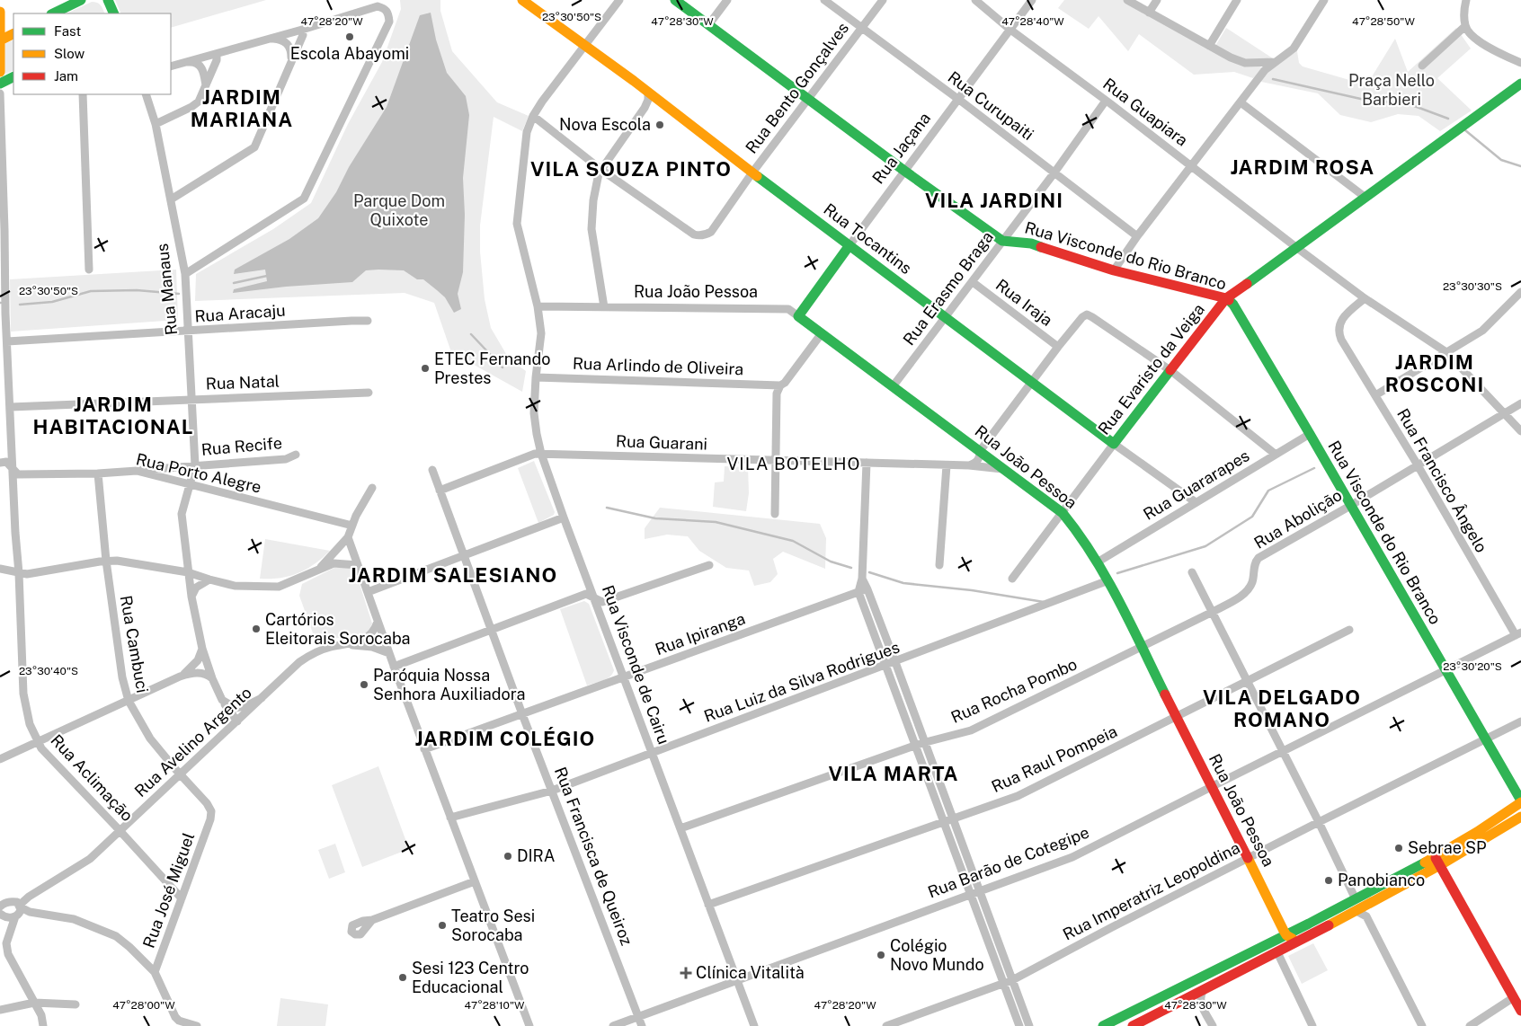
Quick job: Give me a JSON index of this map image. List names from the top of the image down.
{
  "streets": {
    "main road": [
      "Rua Jaçana",
      "Rua Tocantins",
      "Rua Visconde do Rio Branco",
      "Rua João Pessoa",
      "Rua Evaristo da Veiga"
    ],
    "street": [
      "Rua Bento Gonçalves",
      "Rua Curupaiti",
      "Rua Guapiara",
      "Rua Erasmo Braga",
      "Rua Manaus",
      "Rua Iraja",
      "Rua Aracaju",
      "Rua Arlindo de Oliveira",
      "Rua Natal",
      "Rua Guarani",
      "Rua Recife",
      "Rua Porto Alegre",
      "Rua Francisco Ângelo",
      "Rua Guararapes",
      "Rua Abolição",
      "Rua Ipiranga",
      "Rua Cambuci",
      "Rua Visconde de Cairu",
      "Rua Luiz da Silva Rodrigues",
      "Rua Rocha Pombo",
      "Rua Avelino Argento",
      "Rua Raul Pompeia",
      "Rua Aclimação",
      "Rua Francisca de Queiroz",
      "Rua Barão de Cotegipe",
      "Rua José Miguel",
      "Rua Imperatriz Leopoldina"
    ]
  },
  "crossings": [
    ["Rua Bento Gonçalves", "Rua Curupaiti"],
    ["Rua Bento Gonçalves", "Rua Tocantins"],
    ["Rua Bento Gonçalves", "Rua Visconde do Rio Branco"],
    ["Rua Curupaiti", "Rua Jaçana"],
    ["Rua Curupaiti", "Rua Erasmo Braga"],
    ["Rua Guapiara", "Rua Jaçana"],
    ["Rua Guapiara", "Rua Erasmo Braga"],
    ["Rua Guapiara", "Rua Evaristo da Veiga"],
    ["Rua Guapiara", "Rua Francisco Ângelo"],
    ["Rua Guapiara", "Rua Abolição"],
    ["Rua Jaçana", "Rua Tocantins"],
    ["Rua Jaçana", "Rua Visconde do Rio Branco"],
    ["Rua Jaçana", "Rua João Pessoa"],
    ["Rua Tocantins", "Rua Erasmo Braga"],
    ["Rua Tocantins", "Rua Evaristo da Veiga"],
    ["Rua Tocantins", "Rua Guararapes"],
    ["Rua Tocantins", "Rua Visconde de Cairu"],
    ["Rua Visconde do Rio Branco", "Rua Erasmo Braga"],
    ["Rua Visconde do Rio Branco", "Rua Evaristo da Veiga"],
    ["Rua Visconde do Rio Branco", "Rua Guararapes"],
    ["Rua Visconde do Rio Branco", "Rua Abolição"],
    ["Rua Visconde do Rio Branco", "Rua Barão de Cotegipe"],
    ["Rua Visconde do Rio Branco", "Rua Imperatriz Leopoldina"],
    ["Rua Erasmo Braga", "Rua João Pessoa"],
    ["Rua Erasmo Braga", "Rua Iraja"],
    ["Rua Manaus", "Rua Aracaju"],
    ["Rua Manaus", "Rua Natal"],
    ["Rua Manaus", "Rua Recife"],
    ["Rua Manaus", "Rua Porto Alegre"],
    ["Rua Manaus", "Rua Avelino Argento"],
    ["Rua João Pessoa", "Rua Evaristo da Veiga"],
    ["Rua João Pessoa", "Rua Guarani"],
    ["Rua João Pessoa", "Rua Guararapes"],
    ["Rua João Pessoa", "Rua Visconde de Cairu"],
    ["Rua João Pessoa", "Rua Luiz da Silva Rodrigues"],
    ["Rua João Pessoa", "Rua Rocha Pombo"],
    ["Rua João Pessoa", "Rua Raul Pompeia"],
    ["Rua João Pessoa", "Rua Barão de Cotegipe"],
    ["Rua João Pessoa", "Rua Imperatriz Leopoldina"],
    ["Rua Aracaju", "Rua Aclimação"],
    ["Rua Arlindo de Oliveira", "Rua Visconde de Cairu"],
    ["Rua Natal", "Rua Aclimação"],
    ["Rua Guarani", "Rua Visconde de Cairu"],
    ["Rua Guarani", "Rua Francisca de Queiroz"],
    ["Rua Recife", "Rua Porto Alegre"],
    ["Rua Porto Alegre", "Rua Cambuci"],
    ["Rua Porto Alegre", "Rua Aclimação"],
    ["Rua Francisco Ângelo", "Rua Abolição"],
    ["Rua Francisco Ângelo", "Rua Barão de Cotegipe"],
    ["Rua Abolição", "Rua Rocha Pombo"],
    ["Rua Ipiranga", "Rua Visconde de Cairu"],
    ["Rua Ipiranga", "Rua Francisca de Queiroz"],
    ["Rua Cambuci", "Rua Avelino Argento"],
    ["Rua Cambuci", "Rua José Miguel"],
    ["Rua Visconde de Cairu", "Rua Luiz da Silva Rodrigues"],
    ["Rua Visconde de Cairu", "Rua Rocha Pombo"],
    ["Rua Visconde de Cairu", "Rua Raul Pompeia"],
    ["Rua Visconde de Cairu", "Rua Barão de Cotegipe"],
    ["Rua Luiz da Silva Rodrigues", "Rua Francisca de Queiroz"],
    ["Rua Avelino Argento", "Rua Aclimação"],
    ["Rua Aclimação", "Rua José Miguel"],
    ["Rua Francisca de Queiroz", "Rua Barão de Cotegipe"]
  ],
  "districts": [
    "JARDIM MARIANA",
    "JARDIM ROSA",
    "VILA SOUZA PINTO",
    "VILA JARDINI",
    "JARDIM ROSCONI",
    "JARDIM HABITACIONAL",
    "VILA BOTELHO",
    "JARDIM SALESIANO",
    "VILA DELGADO ROMANO",
    "JARDIM COLÉGIO",
    "VILA MARTA"
  ],
  "parks": ["Praça Nello Barbieri", "Parque Dom Quixote"],
  "places": {
    "other": [
      "Escola Abayomi",
      "Nova Escola",
      "ETEC Fernando Prestes",
      "Cartórios Eleitorais Sorocaba",
      "Paróquia Nossa Senhora Auxiliadora",
      "Sebrae SP",
      "DIRA",
      "Panobianco",
      "Teatro Sesi Sorocaba",
      "Colégio Novo Mundo",
      "Sesi 123 Centro Educacional"
    ],
    "health": ["Clínica Vitalità"]
  },
  "legend": ["Fast", "Slow", "Jam"],
  "coordinates": [
    "23°30'50\"S",
    "47°28'20\"W",
    "47°28'30\"W",
    "47°28'40\"W",
    "47°28'50\"W",
    "23°30'30\"S",
    "23°30'20\"S",
    "23°30'40\"S",
    "47°28'00\"W",
    "47°28'10\"W"
  ]
}
